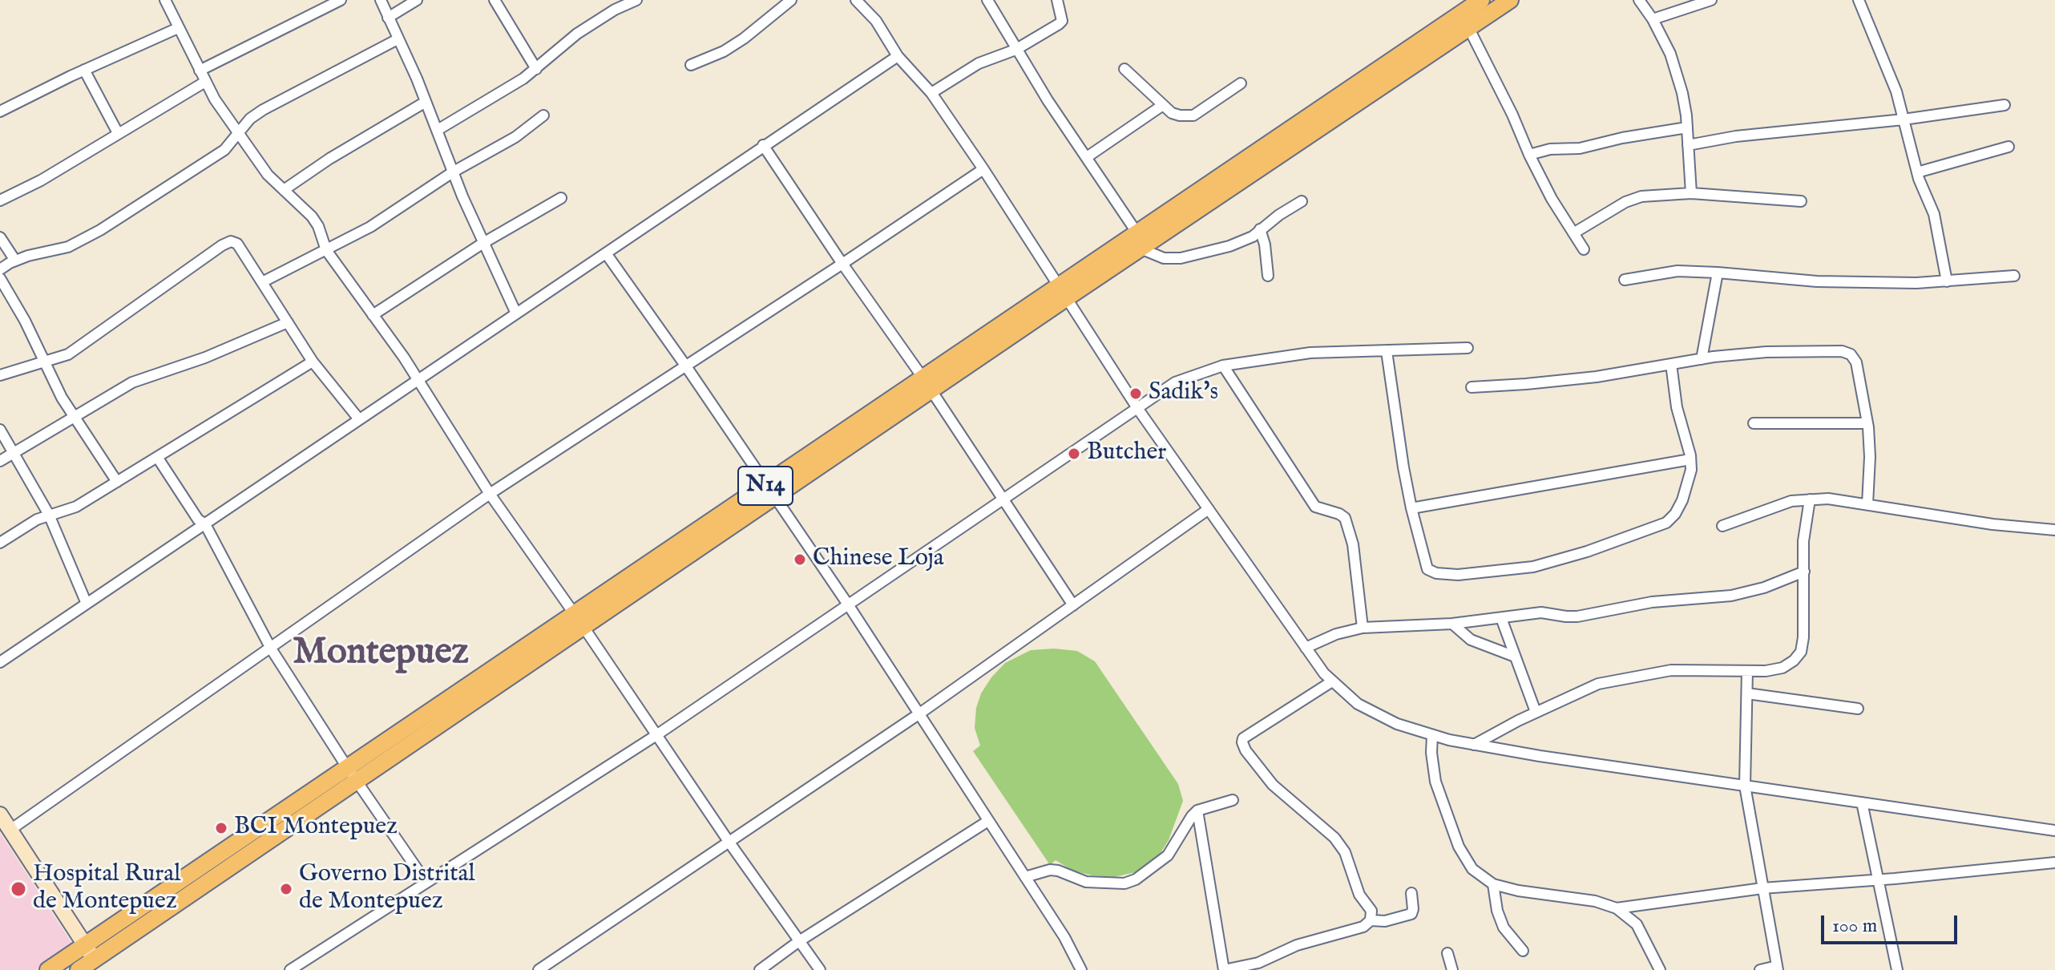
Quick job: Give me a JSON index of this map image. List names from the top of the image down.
{
  "streets": {
    "main road": ["N14"]
  },
  "districts": ["Montepuez"],
  "places": [
    "Sadik's",
    "Butcher",
    "Chinese Loja",
    "BCI Montepuez",
    "Hospital Rural de Montepuez",
    "Governo Distrital de Montepuez"
  ],
  "scale_bar": "100 m"
}
